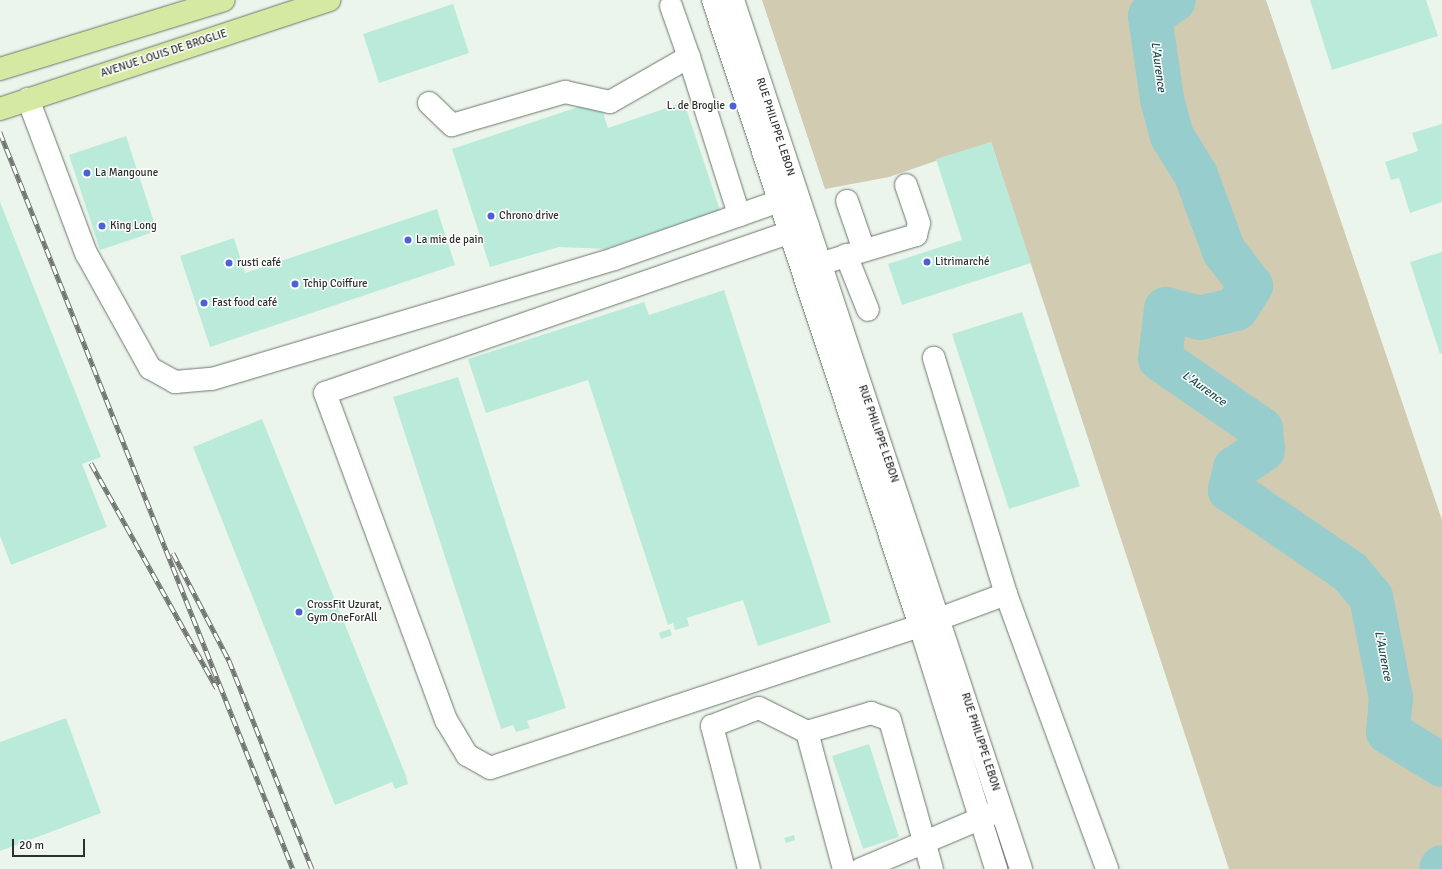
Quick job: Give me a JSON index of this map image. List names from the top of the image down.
{
  "streets": {
    "main road": ["AVENUE LOUIS DE BROGLIE"],
    "street": ["RUE PHILIPPE LEBON"]
  },
  "water": ["L'Aurence"],
  "places": [
    "L. de Broglie",
    "La Mangoune",
    "Chrono drive",
    "King Long",
    "La mie de pain",
    "Litrimarché",
    "rusti café",
    "Tchip Coiffure",
    "Fast food café",
    "CrossFit Uzurat, Gym OneForAll"
  ],
  "scale_bar": "20 m"
}
